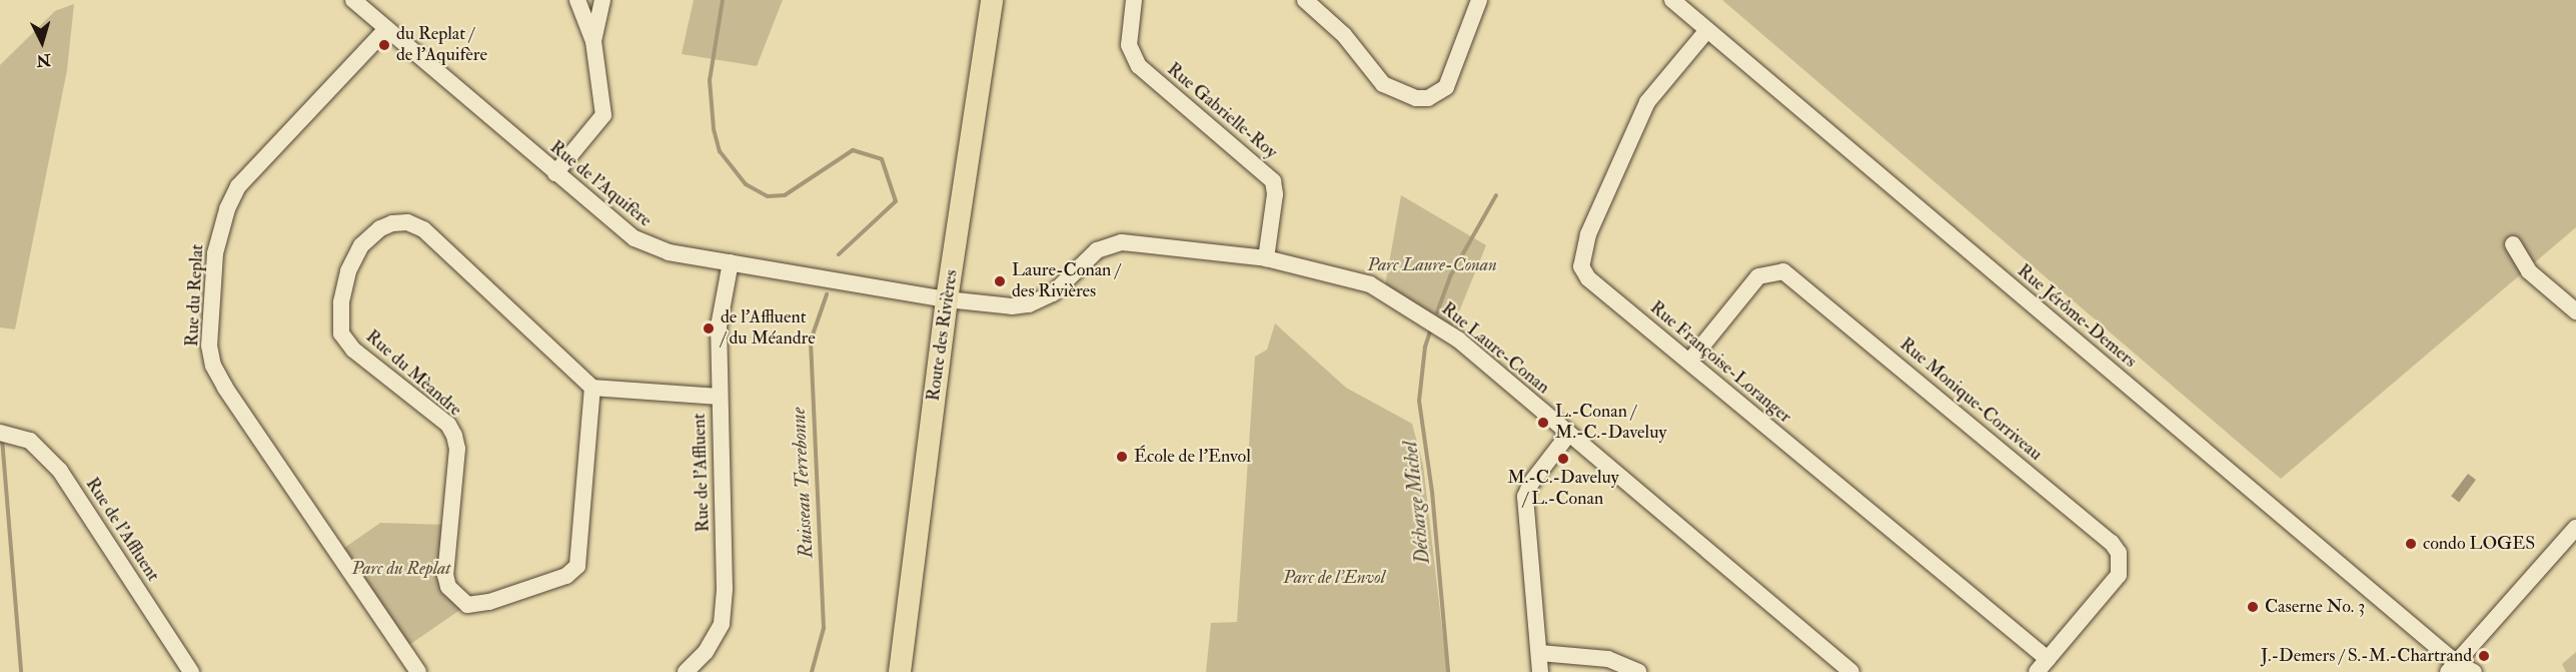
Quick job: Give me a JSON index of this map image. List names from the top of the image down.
{
  "streets": {
    "main road": ["Route des Rivières"],
    "street": [
      "Rue Gabrielle-Roy",
      "Rue de l'Aquifère",
      "Rue du Replat",
      "Rue Jérôme-Demers",
      "Rue Laure-Conan",
      "Rue Françoise-Loranger",
      "Rue du Mèandre",
      "Rue Monique-Corriveau",
      "Rue de l'Affluent"
    ]
  },
  "crossings": [
    ["Rue Gabrielle-Roy", "Rue Laure-Conan"],
    ["Rue de l'Aquifère", "Rue du Replat"],
    ["Rue de l'Aquifère", "Route des Rivières"],
    ["Rue de l'Aquifère", "Rue Laure-Conan"],
    ["Rue de l'Aquifère", "Rue de l'Affluent"],
    ["Rue Jérôme-Demers", "Rue Françoise-Loranger"],
    ["Route des Rivières", "Rue Laure-Conan"],
    ["Rue Françoise-Loranger", "Rue Monique-Corriveau"]
  ],
  "water": ["Ruisseau Terrebonne", "Décharge Michel"],
  "parks": ["Parc Laure-Conan", "Parc du Replat", "Parc de l'Envol"],
  "places": [
    "du Replat / de l'Aquifère",
    "Laure-Conan / des Rivières",
    "de l'Affluent / du Méandre",
    "L.-Conan / M.-C.-Daveluy",
    "École de l'Envol",
    "M.-C.-Daveluy / L.-Conan",
    "condo LOGES",
    "Caserne No. 3",
    "J.-Demers / S.-M.-Chartrand"
  ],
  "north": "bottom"
}
